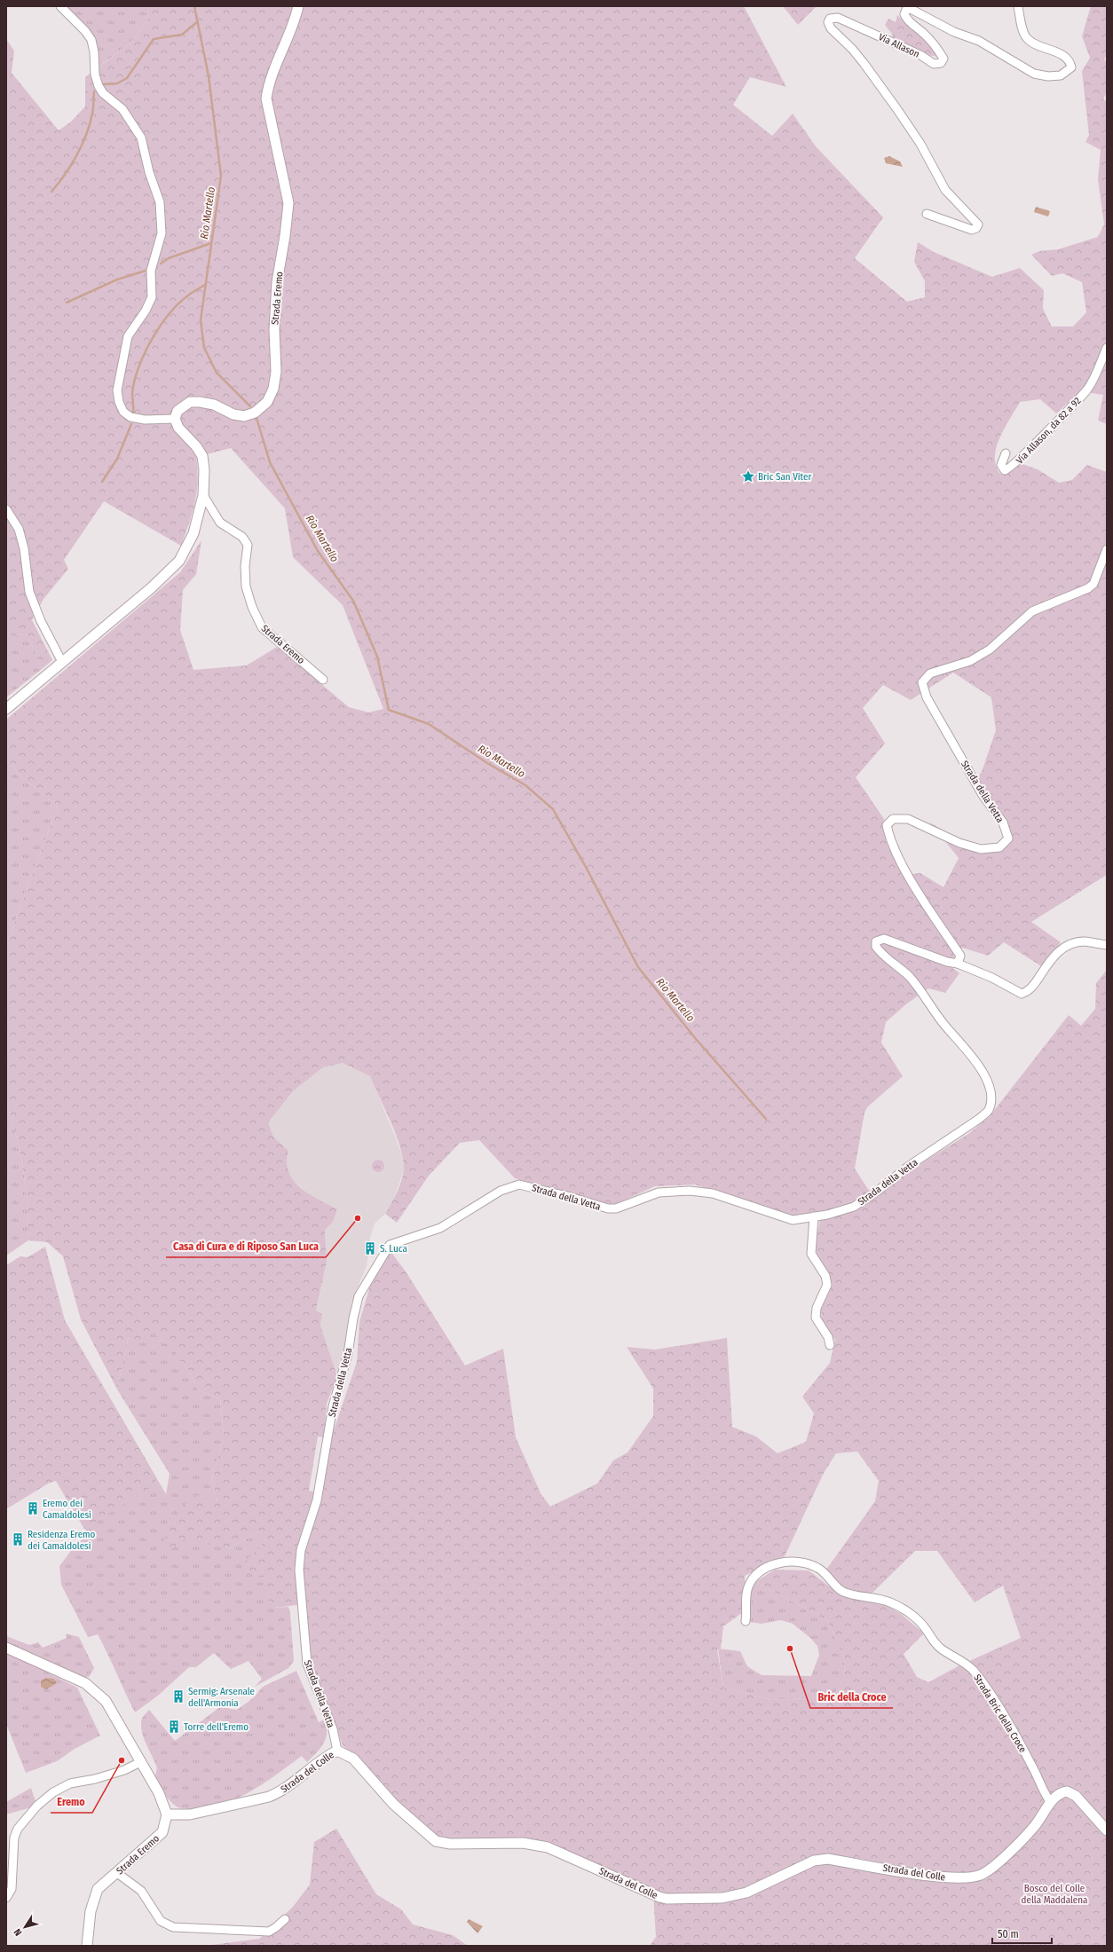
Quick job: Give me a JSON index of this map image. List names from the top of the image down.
{
  "streets": {
    "street": [
      "Via Allason",
      "Strada Eremo",
      "Via Allason, da 82 a 92",
      "Strada della Vetta",
      "Strada Bric della Croce",
      "Strada del Colle"
    ]
  },
  "crossings": [
    ["Strada Eremo", "Strada del Colle"],
    ["Strada della Vetta", "Strada del Colle"],
    ["Strada Bric della Croce", "Strada del Colle"]
  ],
  "water": ["Rio Martello"],
  "parks": ["Bosco del Colle della Maddalena"],
  "places": {
    "place": ["Bric San Viter"],
    "other": ["Casa di Cura e di Riposo San Luca", "Bric della Croce", "Eremo"],
    "building": [
      "S. Luca",
      "Eremo dei Camaldolesi",
      "Residenza Eremo dei Camaldolesi",
      "Sermig: Arsenale dell'Armonia",
      "Torre dell'Eremo"
    ]
  },
  "scale_bar": "50 m",
  "north": "bottom left"
}
